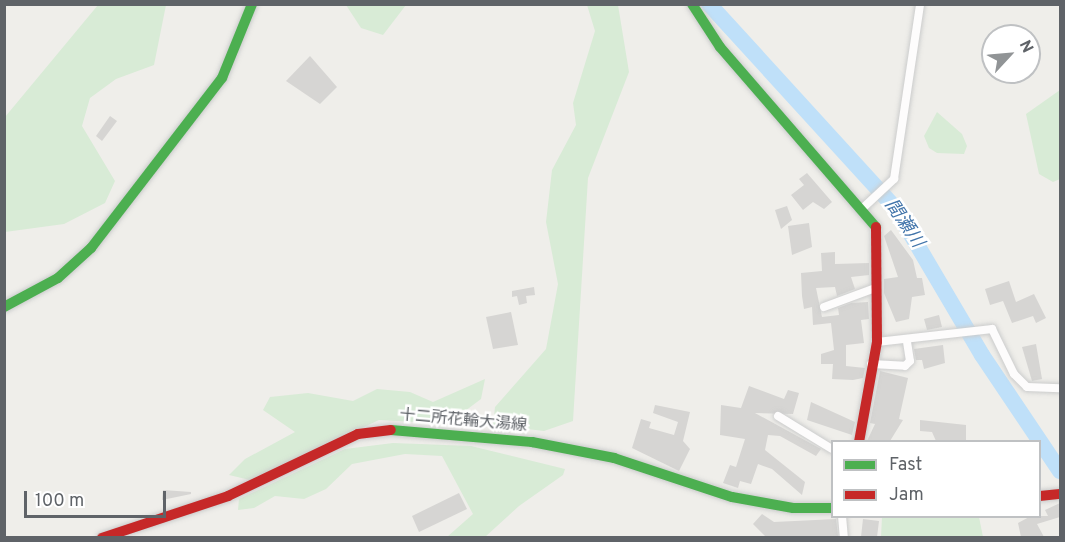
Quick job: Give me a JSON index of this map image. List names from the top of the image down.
{
  "streets": {
    "street": ["十二所花輪大湯線"]
  },
  "water": ["間瀬川"],
  "legend": ["Fast", "Jam"],
  "scale_bar": "100 m",
  "north": "top right"
}
